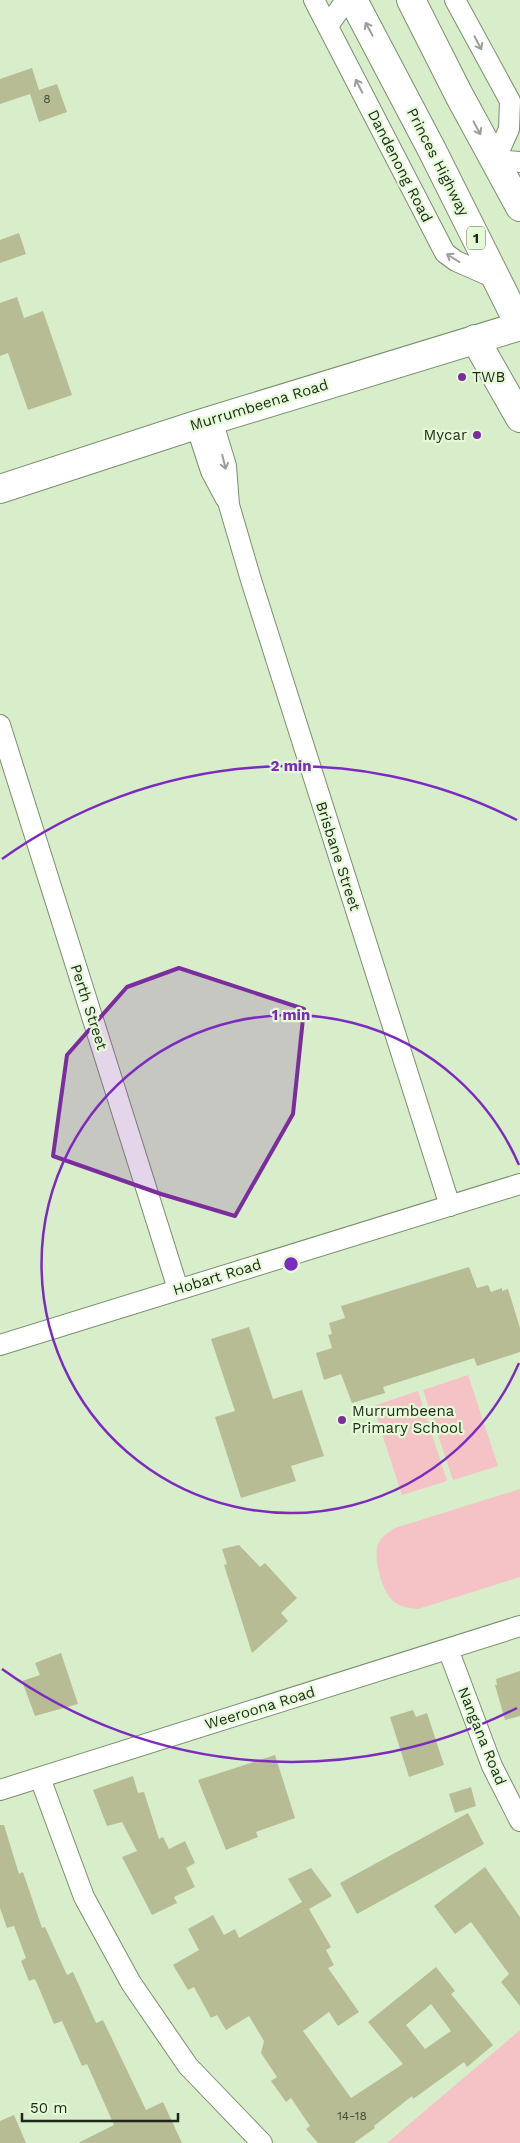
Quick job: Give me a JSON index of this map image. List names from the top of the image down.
{
  "streets": {
    "main road": ["Princes Highway", "1", "Murrumbeena Road"],
    "street": [
      "Dandenong Road",
      "Brisbane Street",
      "Perth Street",
      "Hobart Road",
      "Weeroona Road",
      "Nangana Road"
    ]
  },
  "crossings": [
    ["Princes Highway", "Dandenong Road"],
    ["Princes Highway", "Murrumbeena Road"],
    ["Murrumbeena Road", "Brisbane Street"],
    ["Brisbane Street", "Hobart Road"],
    ["Perth Street", "Hobart Road"],
    ["Weeroona Road", "Nangana Road"]
  ],
  "places": ["TWB", "Mycar", "Murrumbeena Primary School"],
  "house_numbers": ["8", "14-18"],
  "scale_bar": "50 m",
  "rings": ["2 min", "1 min"]
}
